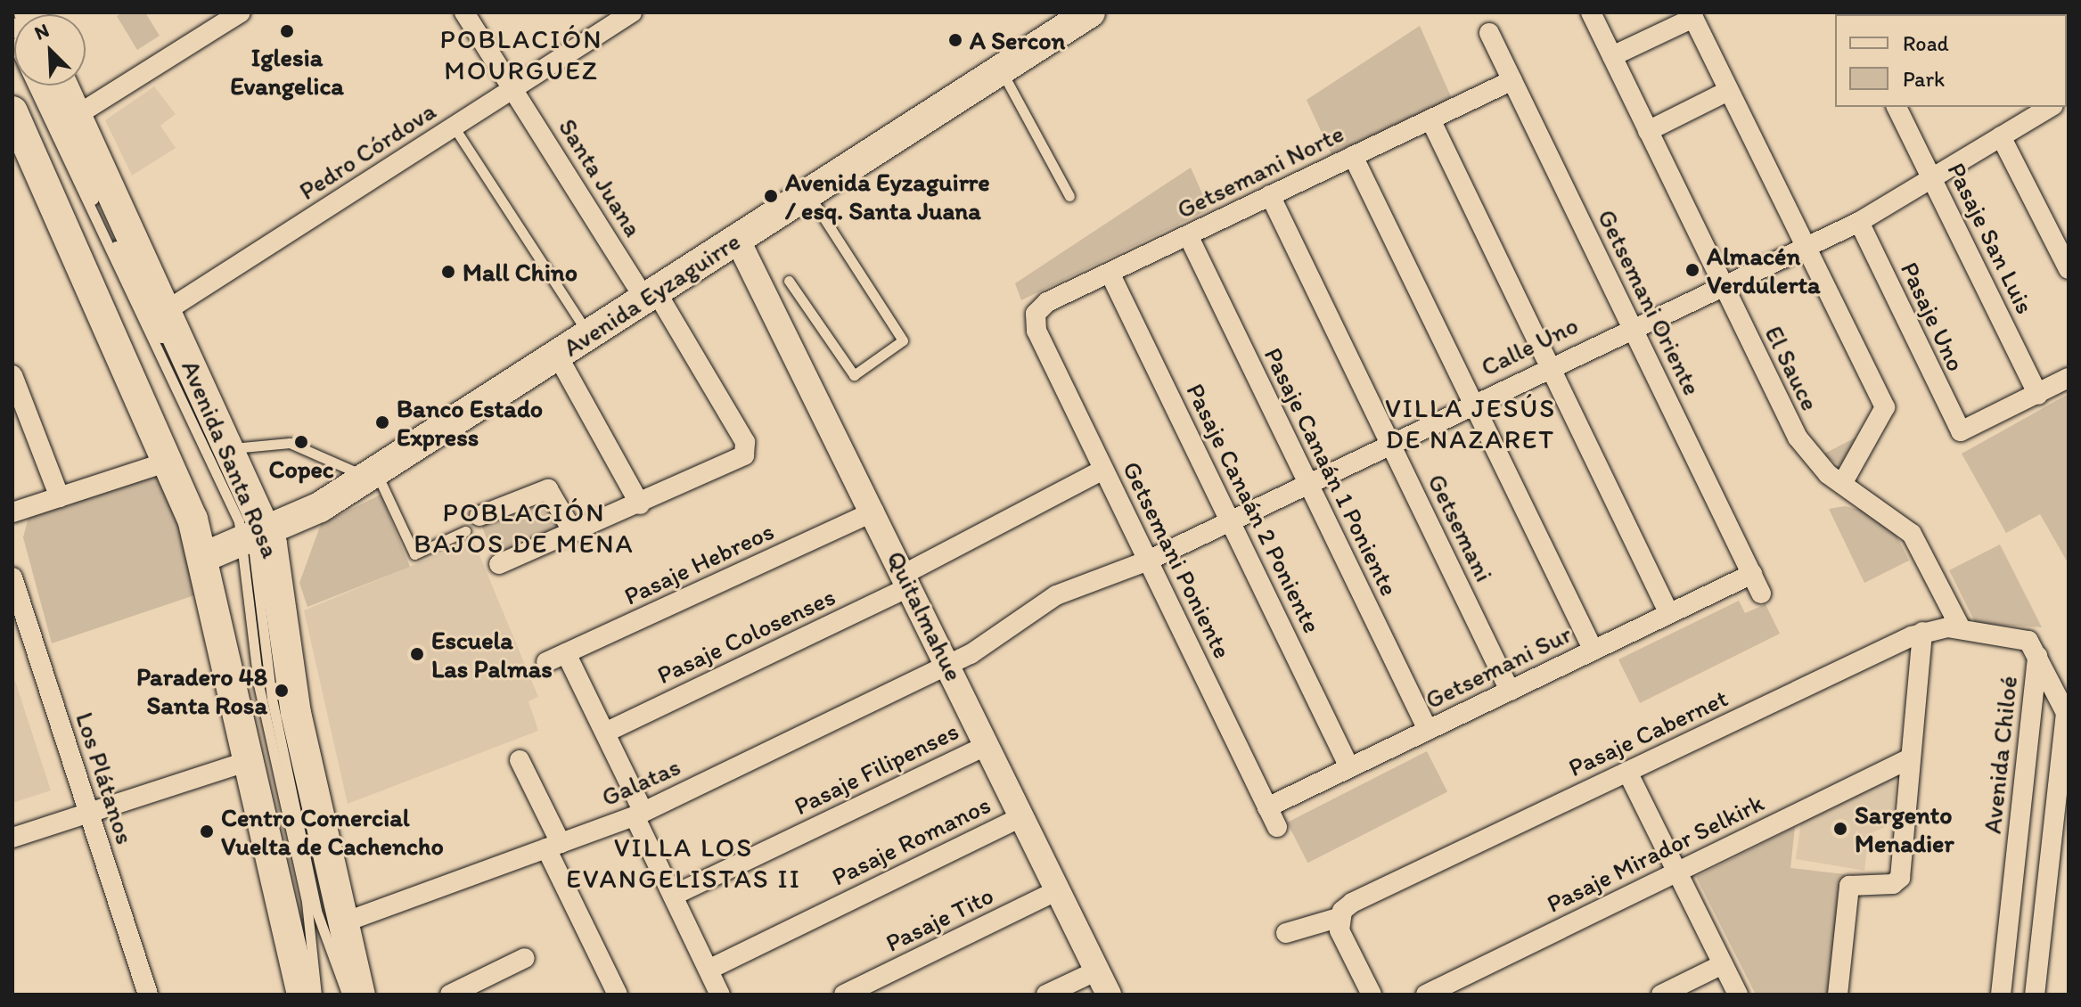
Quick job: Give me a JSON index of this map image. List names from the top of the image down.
{
  "streets": {
    "main road": ["Avenida Eyzaguirre", "Avenida Santa Rosa"],
    "street": [
      "Pedro Córdova",
      "Getsemani Norte",
      "Santa Juana",
      "Pasaje San Luis",
      "Getsemani Oriente",
      "Pasaje Uno",
      "Calle Uno",
      "El Sauce",
      "Pasaje Canaán 1 Poniente",
      "Pasaje Canaán 2 Poniente",
      "Getsemani",
      "Getsemani Poniente",
      "Pasaje Hebreos",
      "Quitalmahue",
      "Pasaje Colosenses",
      "Getsemani Sur",
      "Pasaje Cabernet",
      "Avenida Chiloé",
      "Pasaje Filipenses",
      "Los Plátanos",
      "Galatas",
      "Pasaje Romanos",
      "Pasaje Mirador Selkirk",
      "Pasaje Tito"
    ]
  },
  "crossings": [
    ["Pedro Córdova", "Santa Juana"],
    ["Pedro Córdova", "Avenida Santa Rosa"],
    ["Getsemani Norte", "Getsemani Oriente"],
    ["Getsemani Norte", "Pasaje Canaán 1 Poniente"],
    ["Getsemani Norte", "Pasaje Canaán 2 Poniente"],
    ["Getsemani Norte", "Getsemani"],
    ["Getsemani Norte", "Getsemani Poniente"],
    ["Santa Juana", "Avenida Eyzaguirre"],
    ["Pasaje San Luis", "Pasaje Uno"],
    ["Pasaje San Luis", "Calle Uno"],
    ["Avenida Eyzaguirre", "Avenida Santa Rosa"],
    ["Avenida Eyzaguirre", "Quitalmahue"],
    ["Getsemani Oriente", "Calle Uno"],
    ["Getsemani Oriente", "Getsemani Sur"],
    ["Pasaje Uno", "Calle Uno"],
    ["Calle Uno", "El Sauce"],
    ["Calle Uno", "Pasaje Canaán 1 Poniente"],
    ["Calle Uno", "Pasaje Canaán 2 Poniente"],
    ["Calle Uno", "Getsemani"],
    ["Calle Uno", "Getsemani Poniente"],
    ["Calle Uno", "Quitalmahue"],
    ["Calle Uno", "Galatas"],
    ["El Sauce", "Pasaje Cabernet"],
    ["Avenida Santa Rosa", "Galatas"],
    ["Pasaje Canaán 1 Poniente", "Getsemani Sur"],
    ["Pasaje Canaán 2 Poniente", "Getsemani Sur"],
    ["Getsemani", "Getsemani Sur"],
    ["Getsemani Poniente", "Pasaje Colosenses"],
    ["Getsemani Poniente", "Getsemani Sur"],
    ["Pasaje Hebreos", "Quitalmahue"],
    ["Quitalmahue", "Pasaje Colosenses"],
    ["Quitalmahue", "Pasaje Filipenses"],
    ["Quitalmahue", "Galatas"],
    ["Quitalmahue", "Pasaje Romanos"],
    ["Quitalmahue", "Pasaje Tito"],
    ["Pasaje Cabernet", "Avenida Chiloé"]
  ],
  "districts": [
    "POBLACIÓN MOURGUEZ",
    "VILLA JESÚS DE NAZARET",
    "POBLACIÓN BAJOS DE MENA",
    "VILLA LOS EVANGELISTAS II"
  ],
  "places": [
    "Iglesia Evangelica",
    "A Sercon",
    "Avenida Eyzaguirre / esq. Santa Juana",
    "Almacén Verdulerta",
    "Mall Chino",
    "Banco Estado Express",
    "Copec",
    "Escuela Las Palmas",
    "Paradero 48 Santa Rosa",
    "Sargento Menadier",
    "Centro Comercial Vuelta de Cachencho"
  ],
  "legend": ["Road", "Park"],
  "north": "top left"
}
